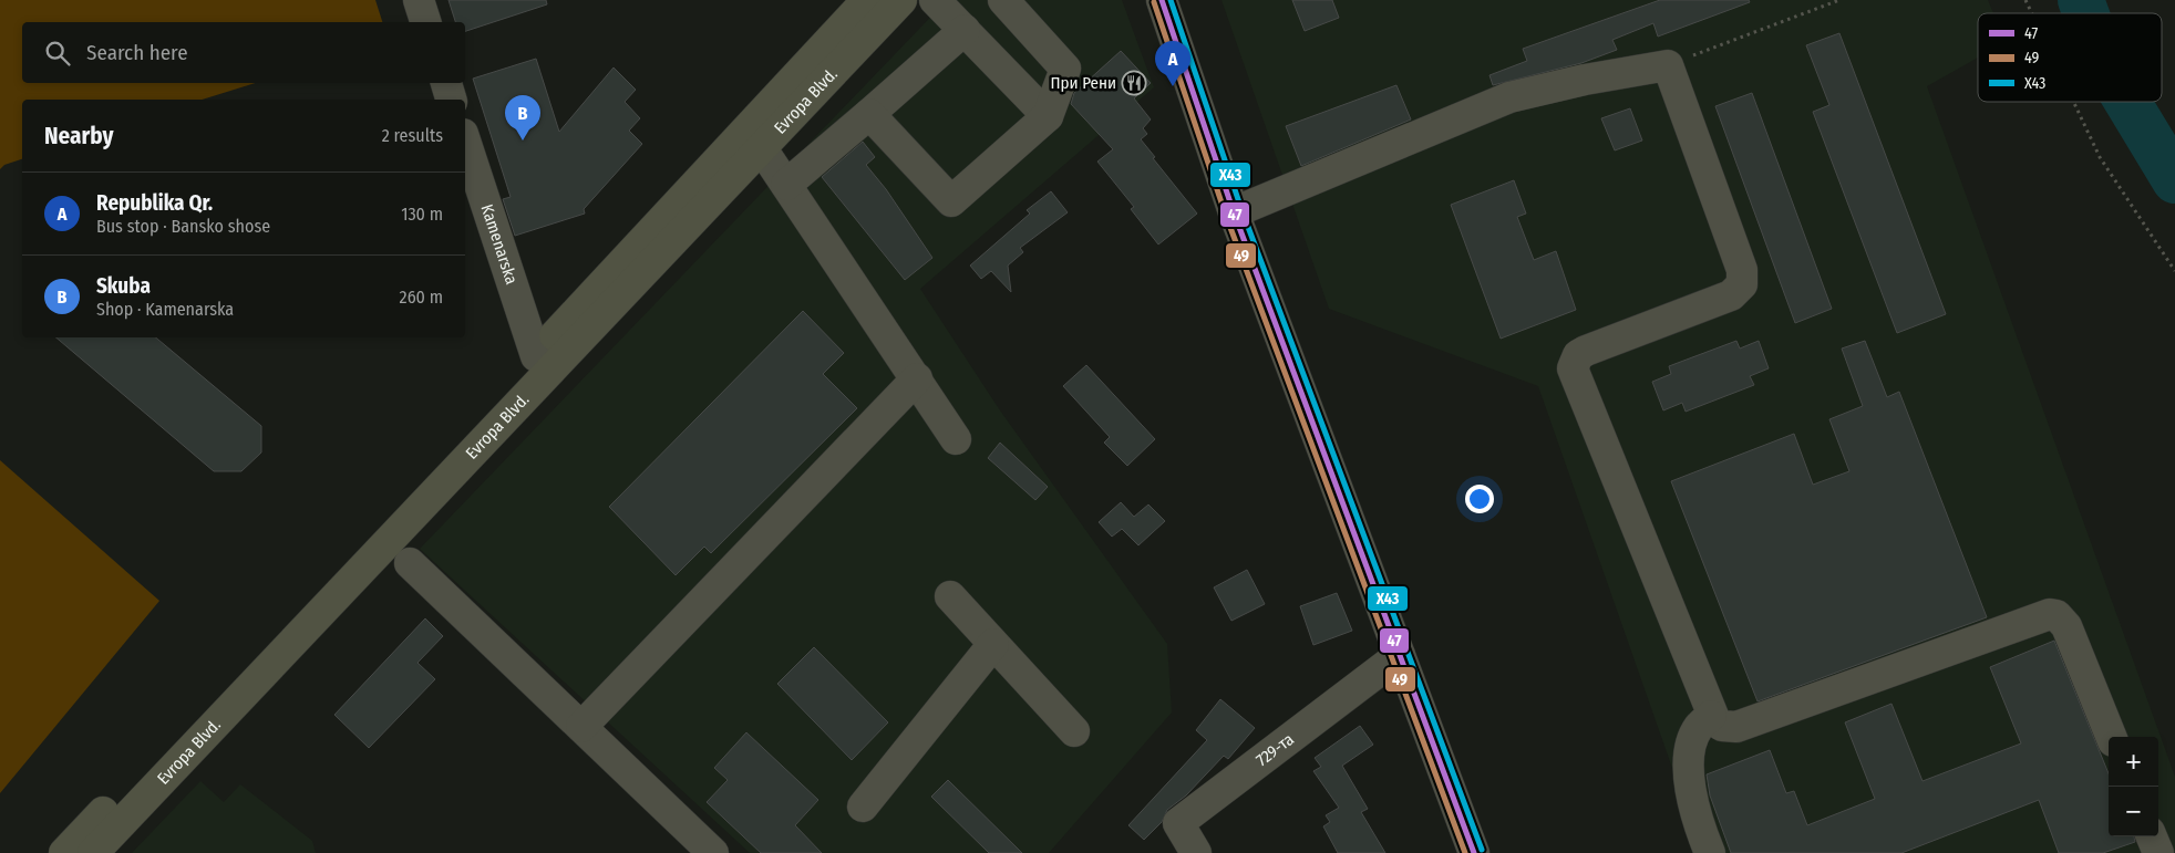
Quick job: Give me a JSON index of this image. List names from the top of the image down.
{
  "streets": {
    "main road": ["Evropa Blvd."],
    "street": ["Kamenarska", "729-та"]
  },
  "crossings": [
    ["Evropa Blvd.", "Kamenarska"]
  ],
  "places": {
    "restaurant": ["При Рени"]
  },
  "lines": ["transit line 47", "transit line X43", "transit line 49"],
  "legend": ["47", "49", "X43"],
  "page": {
    "search": "Search here",
    "pins": ["A", "B"],
    "heading": ["Nearby", "2 results"],
    "list": [
      {
        "mark": "A",
        "name": "Republika Qr.",
        "note": "Bus stop · Bansko shose",
        "value": "130 m"
      },
      {
        "mark": "B",
        "name": "Skuba",
        "note": "Shop · Kamenarska",
        "value": "260 m"
      }
    ],
    "map_buttons": ["+", "−"]
  }
}
